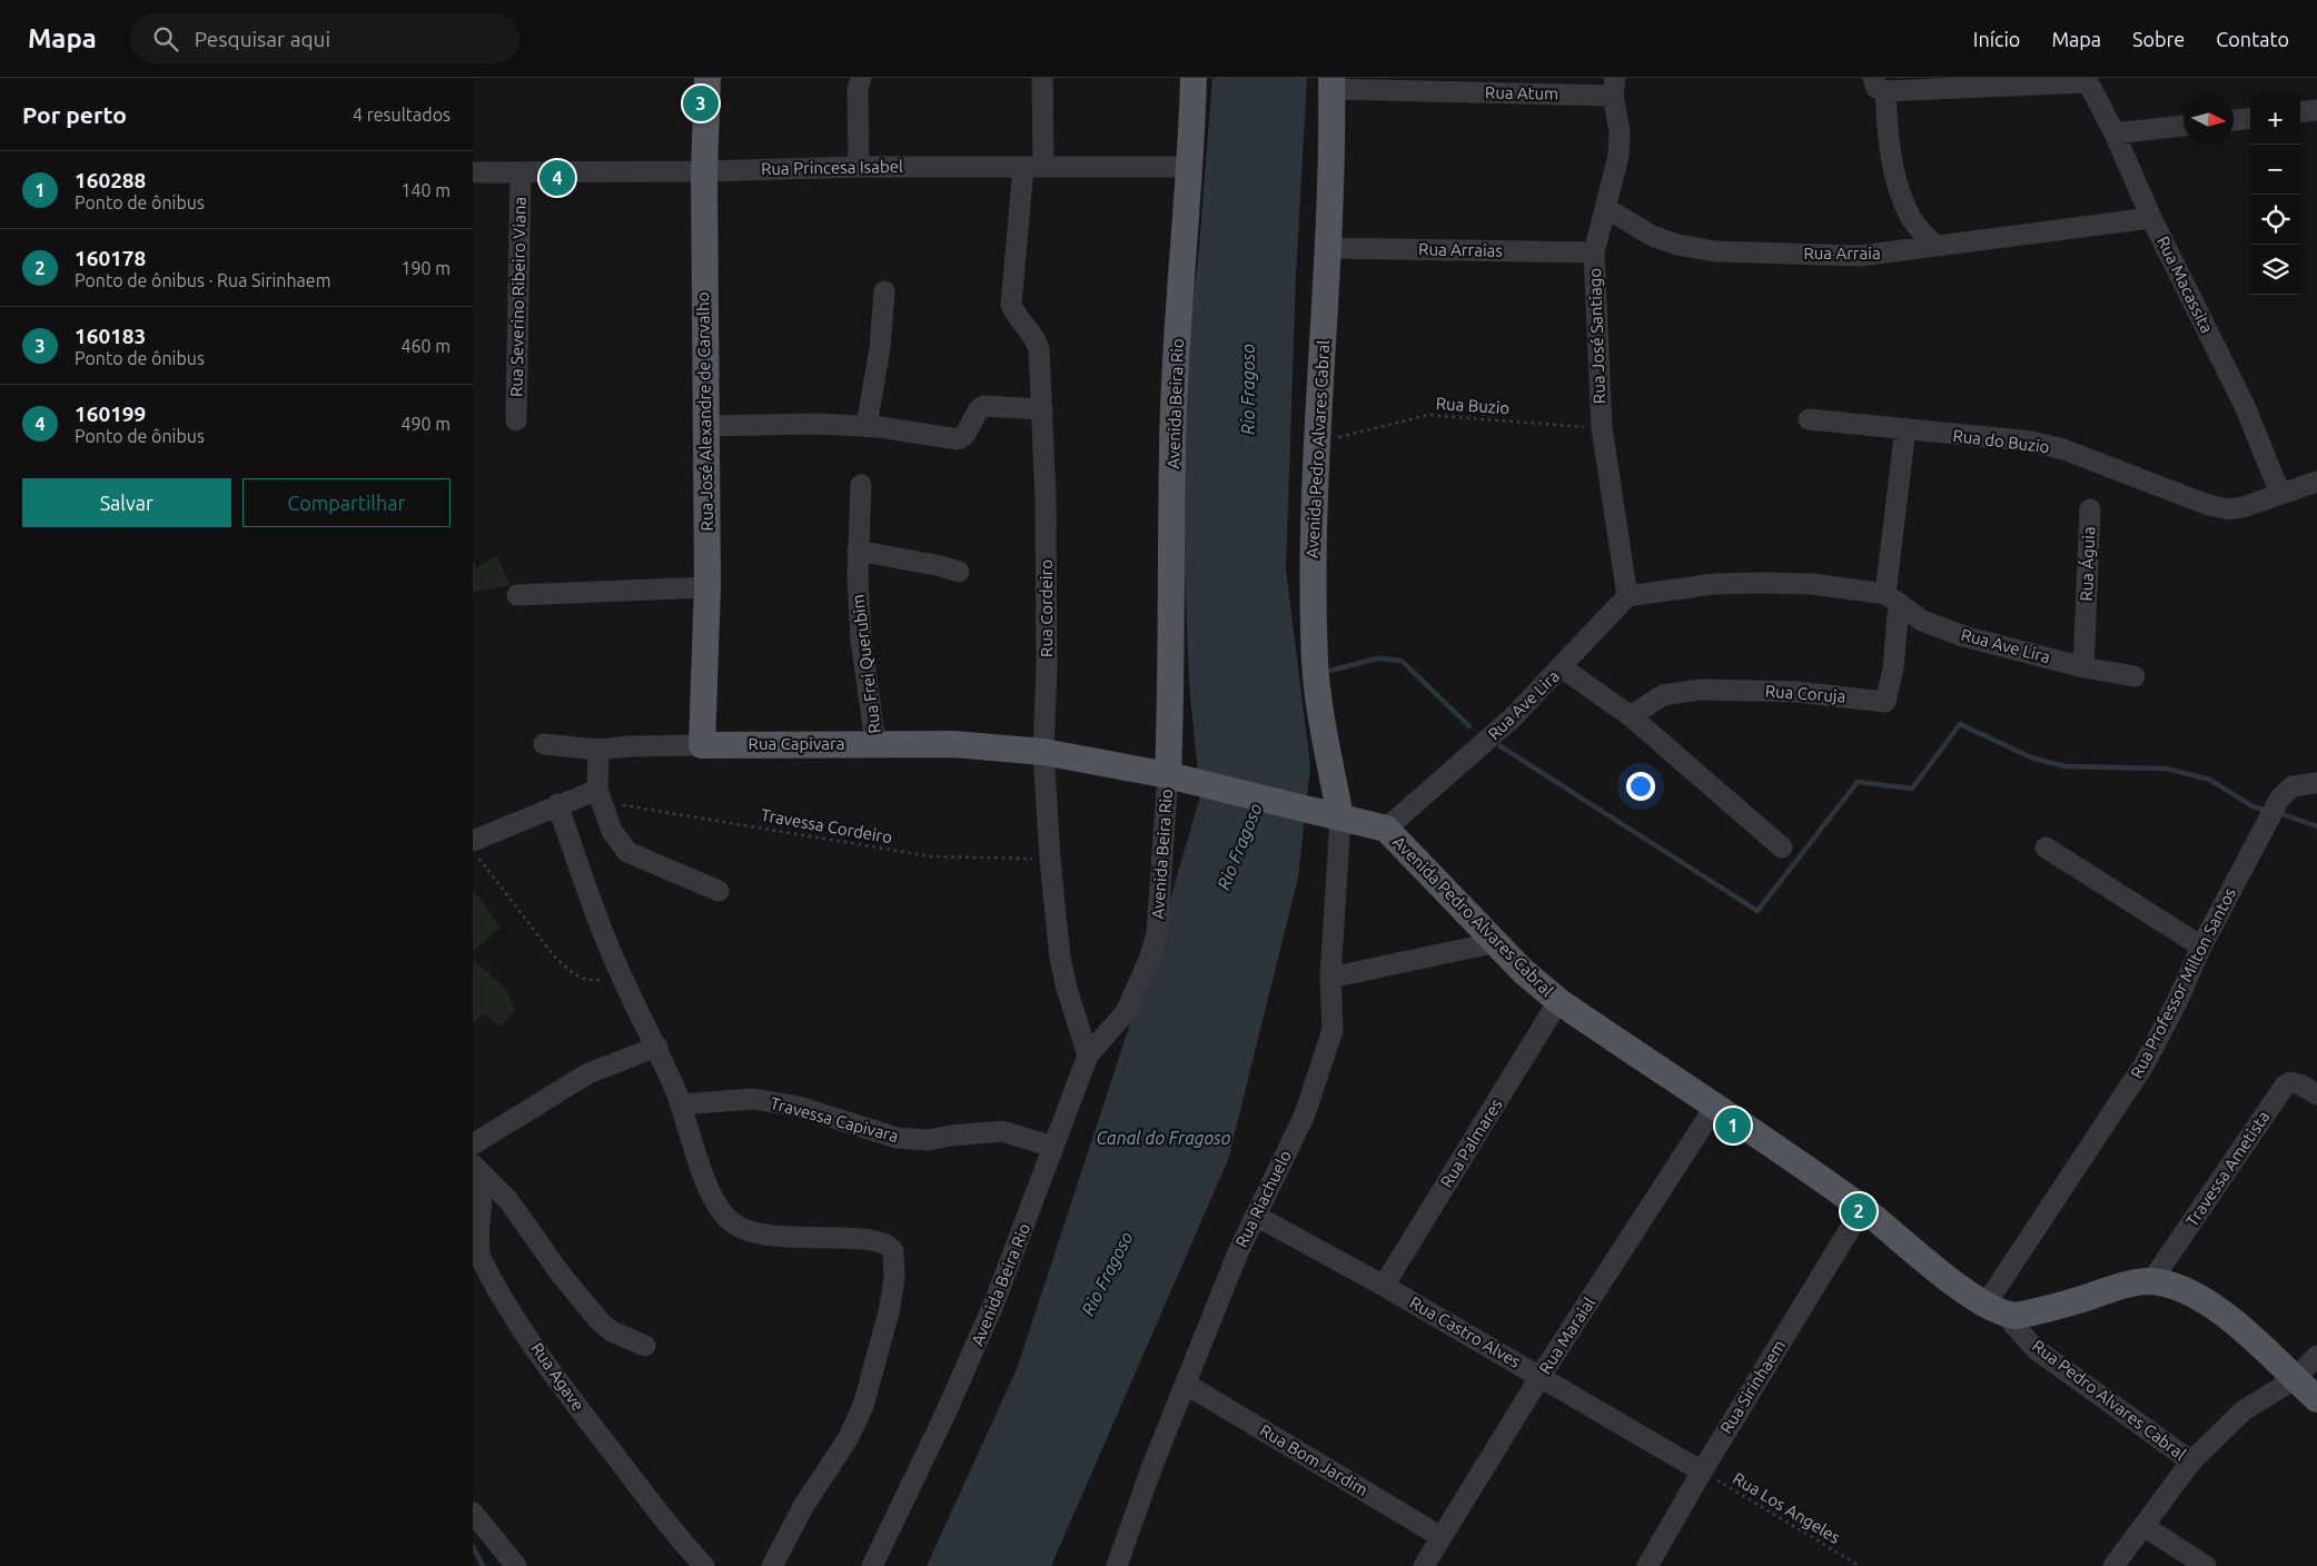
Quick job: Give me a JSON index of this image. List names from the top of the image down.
{
  "streets": {
    "main road": [
      "Avenida Beira Rio",
      "Rua José Alexandre de Carvalho",
      "Avenida Pedro Alvares Cabral",
      "Rua Capivara"
    ],
    "street": [
      "Rua Atum",
      "Rua Princesa Isabel",
      "Rua Arraias",
      "Rua Arraia",
      "Rua Macassita",
      "Rua Severino Ribeiro Viana",
      "Rua José Santiago",
      "Rua do Buzio",
      "Rua Águia",
      "Rua Cordeiro",
      "Rua Ave Lira",
      "Rua Frei Querubim",
      "Rua Coruja",
      "Rua Professor Milton Santos",
      "Travessa Capivara",
      "Rua Palmares",
      "Travessa Ametista",
      "Rua Riachuelo",
      "Rua Castro Alves",
      "Rua Maraial",
      "Rua Agave",
      "Rua Sirinhaem",
      "Rua Pedro Alvares Cabral",
      "Rua Bom Jardim"
    ],
    "path": ["Rua Buzio", "Travessa Cordeiro", "Rua Los Angeles"]
  },
  "crossings": [
    ["Rua Atum", "Rua José Santiago"],
    ["Rua Atum", "Avenida Pedro Alvares Cabral"],
    ["Rua Princesa Isabel", "Rua Severino Ribeiro Viana"],
    ["Rua Princesa Isabel", "Avenida Beira Rio"],
    ["Rua Princesa Isabel", "Rua José Alexandre de Carvalho"],
    ["Rua Princesa Isabel", "Rua Cordeiro"],
    ["Rua Arraias", "Rua José Santiago"],
    ["Rua Arraias", "Avenida Pedro Alvares Cabral"],
    ["Rua Arraia", "Rua Macassita"],
    ["Rua Arraia", "Rua José Santiago"],
    ["Rua Macassita", "Rua do Buzio"],
    ["Rua José Santiago", "Rua Buzio"],
    ["Rua José Santiago", "Rua Ave Lira"],
    ["Avenida Beira Rio", "Rua Cordeiro"],
    ["Avenida Beira Rio", "Rua Capivara"],
    ["Avenida Beira Rio", "Travessa Capivara"],
    ["Rua Buzio", "Avenida Pedro Alvares Cabral"],
    ["Rua José Alexandre de Carvalho", "Rua Capivara"],
    ["Avenida Pedro Alvares Cabral", "Rua Ave Lira"],
    ["Avenida Pedro Alvares Cabral", "Rua Professor Milton Santos"],
    ["Avenida Pedro Alvares Cabral", "Rua Palmares"],
    ["Avenida Pedro Alvares Cabral", "Rua Riachuelo"],
    ["Avenida Pedro Alvares Cabral", "Rua Maraial"],
    ["Avenida Pedro Alvares Cabral", "Rua Sirinhaem"],
    ["Avenida Pedro Alvares Cabral", "Rua Pedro Alvares Cabral"],
    ["Rua Águia", "Rua Ave Lira"],
    ["Rua Cordeiro", "Rua Capivara"],
    ["Rua Cordeiro", "Travessa Cordeiro"],
    ["Rua Ave Lira", "Rua Coruja"],
    ["Rua Frei Querubim", "Rua Capivara"],
    ["Rua Professor Milton Santos", "Rua Pedro Alvares Cabral"],
    ["Rua Palmares", "Rua Castro Alves"],
    ["Rua Riachuelo", "Rua Castro Alves"],
    ["Rua Riachuelo", "Rua Bom Jardim"],
    ["Rua Castro Alves", "Rua Maraial"],
    ["Rua Castro Alves", "Rua Sirinhaem"],
    ["Rua Castro Alves", "Rua Los Angeles"],
    ["Rua Maraial", "Rua Bom Jardim"],
    ["Rua Sirinhaem", "Rua Los Angeles"]
  ],
  "water": ["Rio Fragoso", "Canal do Fragoso"],
  "north": "right",
  "page": {
    "header": "Mapa",
    "search": "Pesquisar aqui",
    "nav": [
      "Início",
      "Mapa",
      "Sobre",
      "Contato"
    ],
    "heading": ["Por perto", "4 resultados"],
    "pins": [
      "3",
      "4",
      "1",
      "2"
    ],
    "map_buttons": ["+", "−"],
    "list": [
      {
        "mark": "1",
        "name": "160288",
        "note": "Ponto de ônibus",
        "value": "140 m"
      },
      {
        "mark": "2",
        "name": "160178",
        "note": "Ponto de ônibus · Rua Sirinhaem",
        "value": "190 m"
      },
      {
        "mark": "3",
        "name": "160183",
        "note": "Ponto de ônibus",
        "value": "460 m"
      },
      {
        "mark": "4",
        "name": "160199",
        "note": "Ponto de ônibus",
        "value": "490 m"
      }
    ],
    "buttons": ["Salvar", "Compartilhar"]
  }
}
